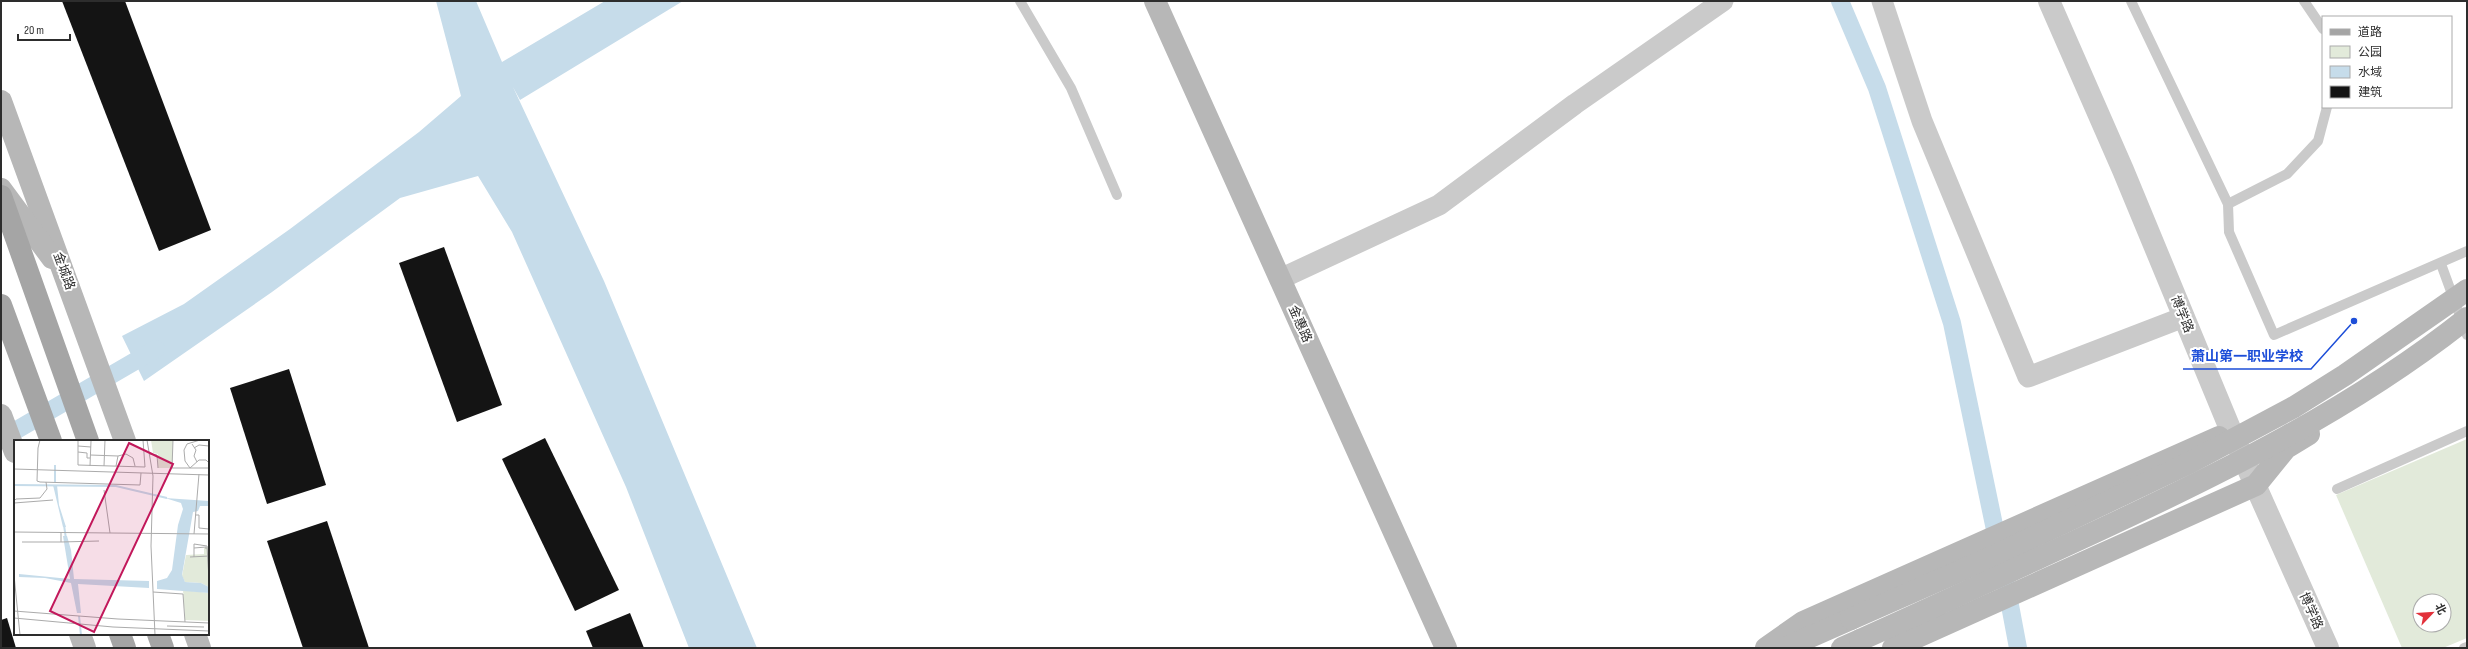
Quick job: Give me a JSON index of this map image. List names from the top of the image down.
{
  "streets": {
    "main road": ["金城路", "金惠路"],
    "street": ["博学路"]
  },
  "places": ["萧山第一职业学校"],
  "legend": [
    "道路",
    "公园",
    "水域",
    "建筑"
  ],
  "scale_bar": "20 m",
  "north": "top right"
}
